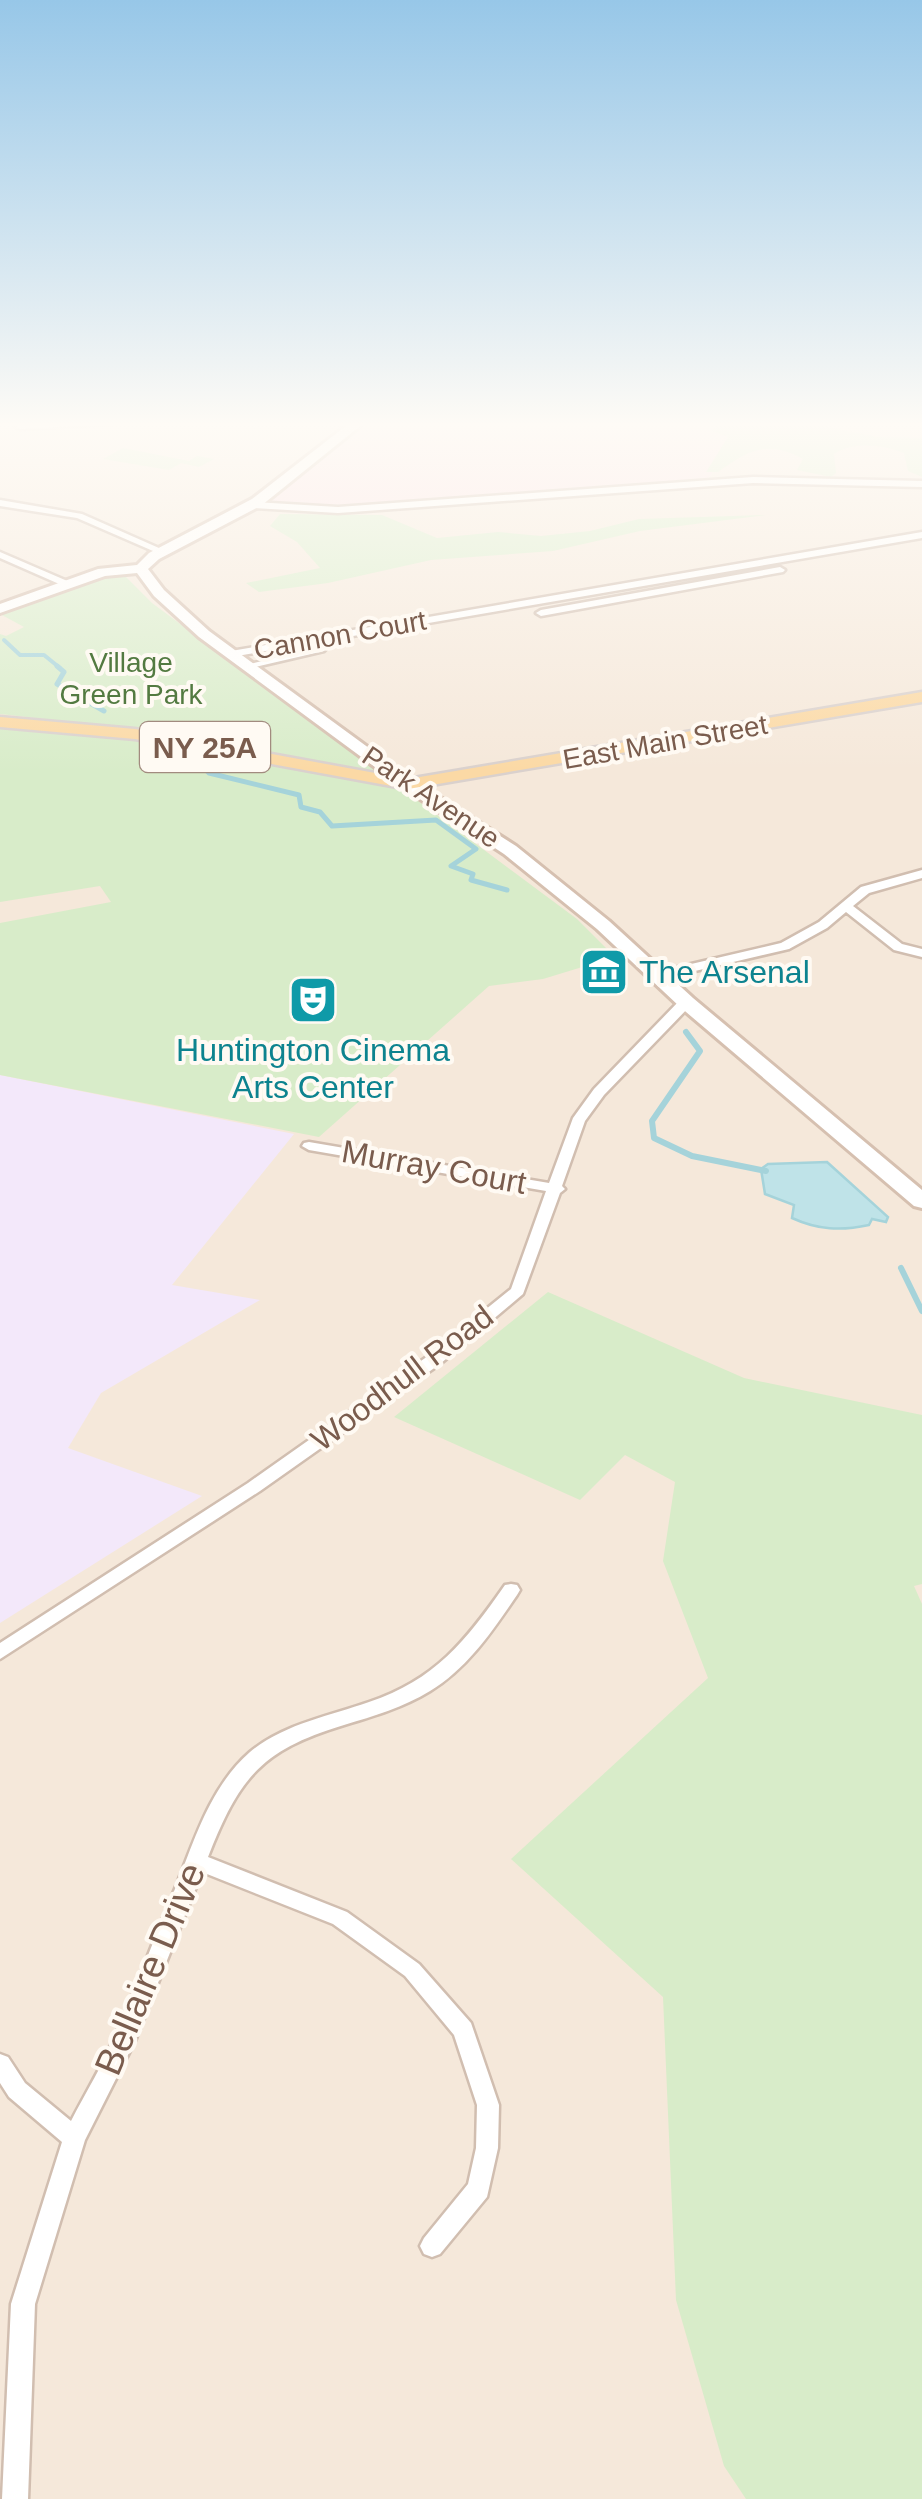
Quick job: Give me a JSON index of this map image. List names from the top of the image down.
{
  "streets": {
    "main road": ["East Main Street", "NY 25A", "Park Avenue"],
    "street": [
      "Cannon Court",
      "Murray Court",
      "Woodhull Road",
      "Bellaire Drive"
    ]
  },
  "crossings": [
    ["Cannon Court", "Park Avenue"],
    ["East Main Street", "NY 25A"],
    ["East Main Street", "Park Avenue"],
    ["NY 25A", "Park Avenue"],
    ["Park Avenue", "Woodhull Road"],
    ["Murray Court", "Woodhull Road"]
  ],
  "parks": ["Village Green Park"],
  "places": {
    "museum": ["The Arsenal"],
    "theatre": ["Huntington Cinema Arts Center"]
  }
}
